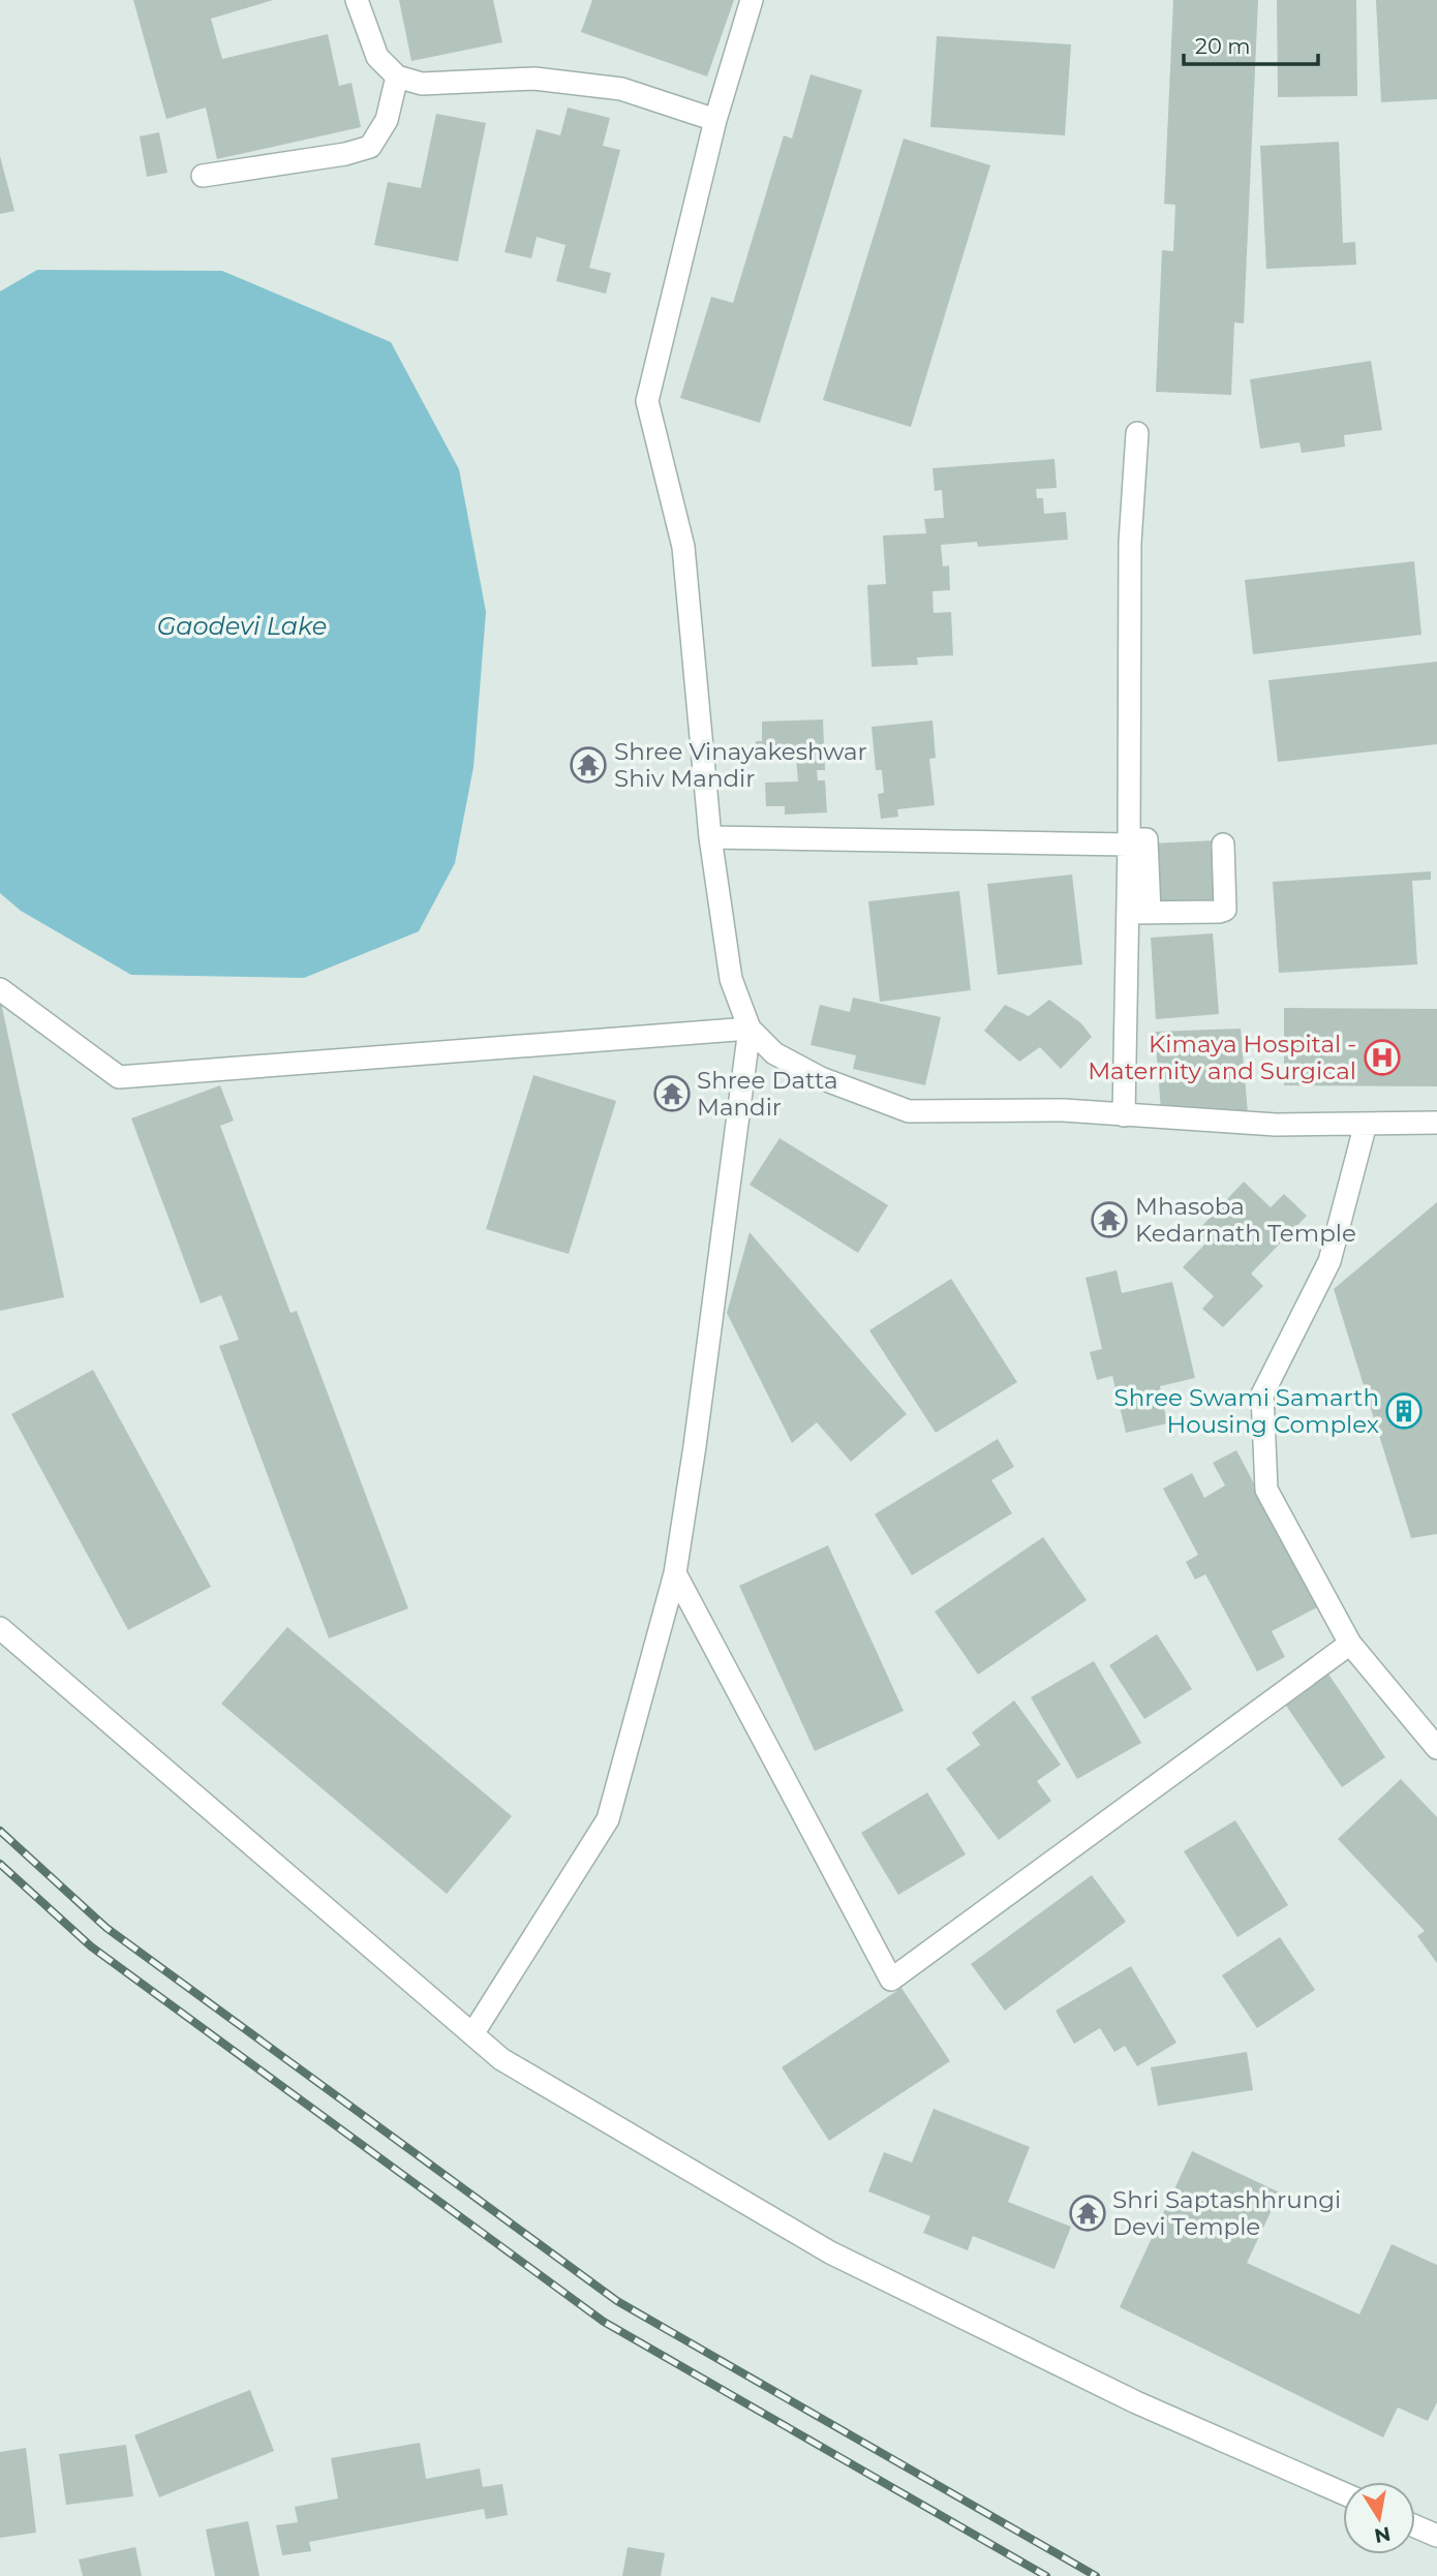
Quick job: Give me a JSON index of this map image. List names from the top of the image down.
{
  "water": ["Gaodevi Lake"],
  "places": {
    "temple": [
      "Shree Vinayakeshwar Shiv Mandir",
      "Shree Datta Mandir",
      "Mhasoba Kedarnath Temple",
      "Shri Saptashhrungi Devi Temple"
    ],
    "hospital": ["Kimaya Hospital - Maternity and Surgical"],
    "building": ["Shree Swami Samarth Housing Complex"]
  },
  "scale_bar": "20 m",
  "north": "bottom"
}
